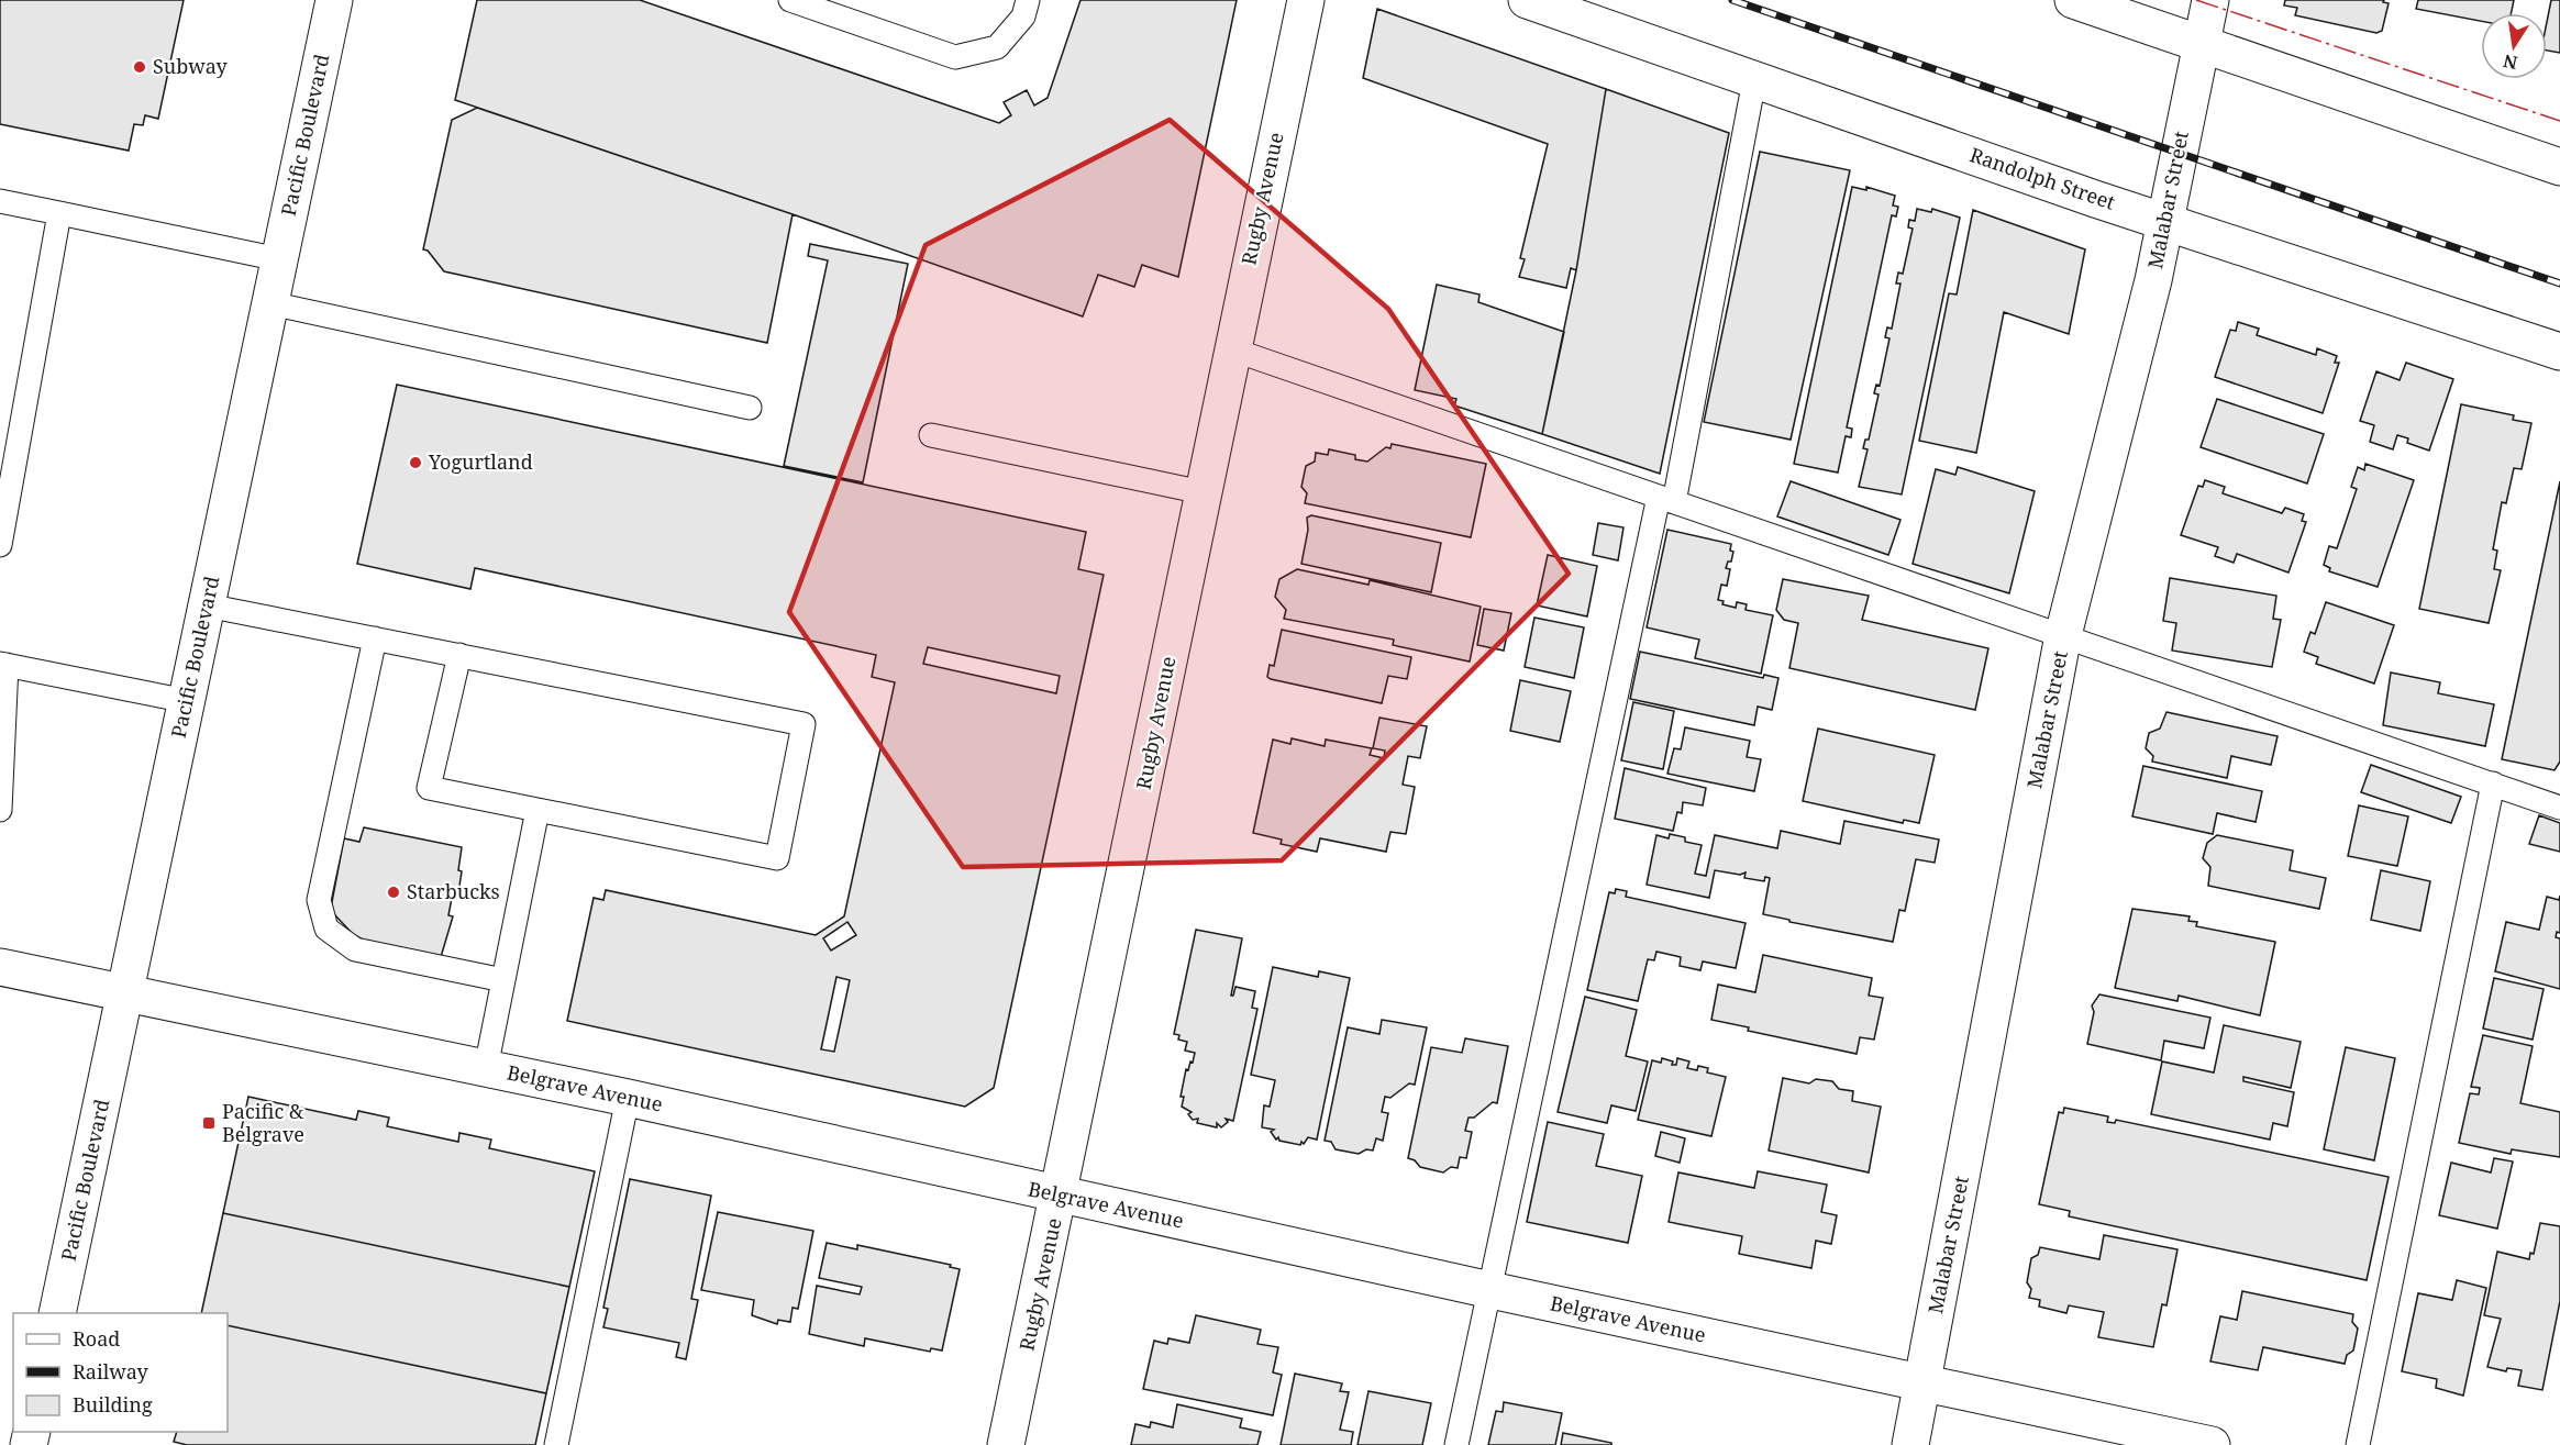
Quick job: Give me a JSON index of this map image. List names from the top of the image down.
{
  "streets": {
    "street": [
      "Pacific Boulevard",
      "Randolph Street",
      "Rugby Avenue",
      "Malabar Street",
      "Belgrave Avenue"
    ]
  },
  "crossings": [
    ["Pacific Boulevard", "Belgrave Avenue"],
    ["Randolph Street", "Malabar Street"],
    ["Rugby Avenue", "Belgrave Avenue"],
    ["Malabar Street", "Belgrave Avenue"]
  ],
  "places": {
    "other": ["Subway", "Yogurtland", "Starbucks"],
    "transit": ["Pacific & Belgrave"]
  },
  "legend": ["Road", "Railway", "Building"],
  "north": "bottom"
}
